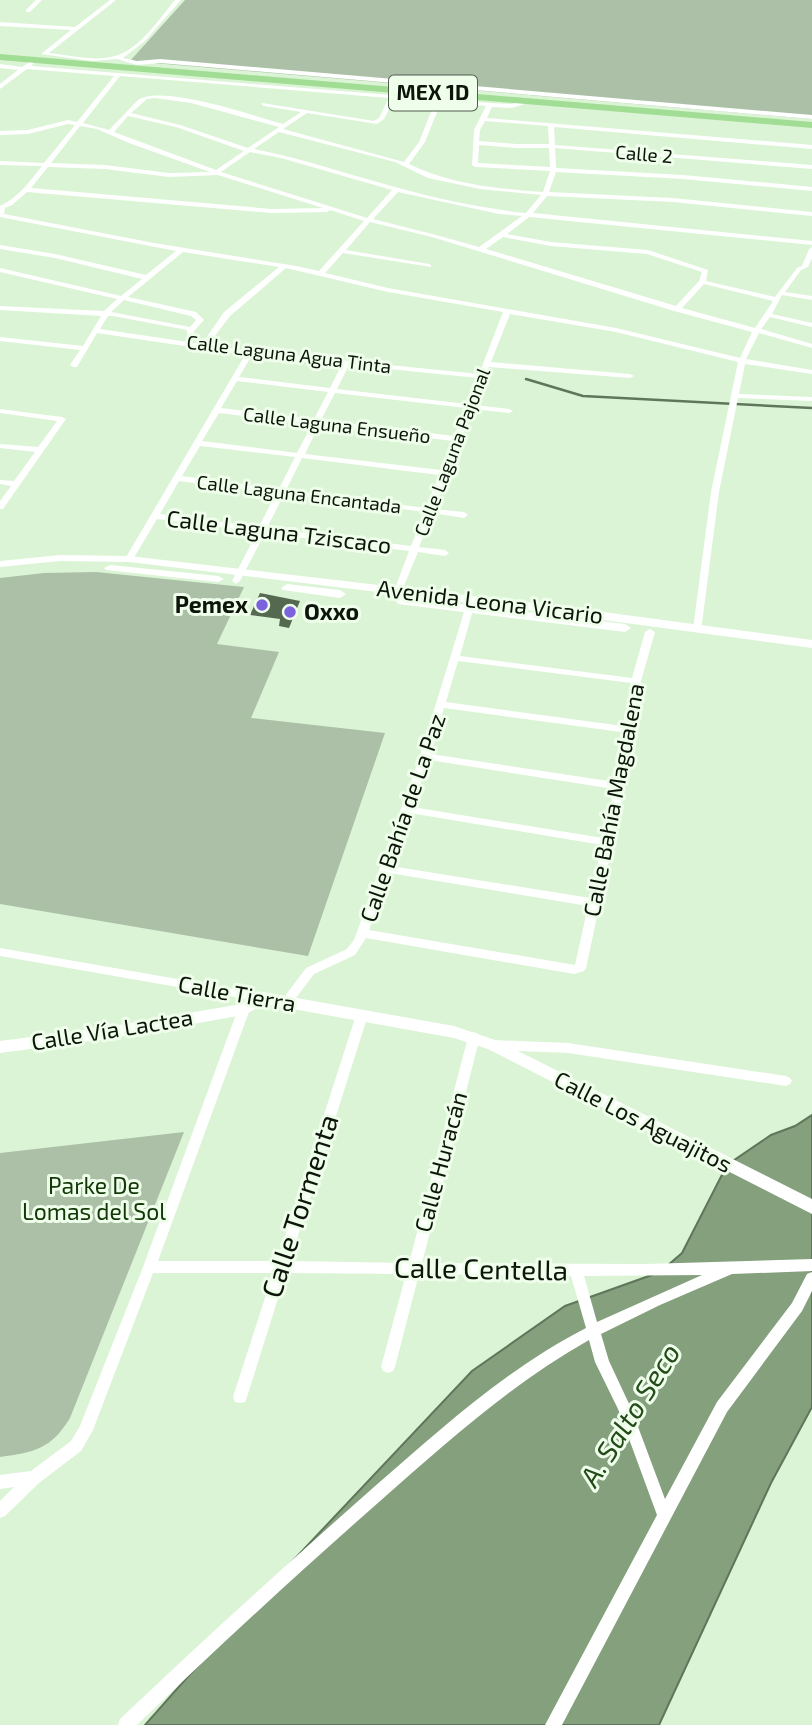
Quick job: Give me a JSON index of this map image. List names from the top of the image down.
{
  "streets": {
    "highway": ["MEX 1D"],
    "street": [
      "Calle 2",
      "Calle Laguna Agua Tinta",
      "Calle Laguna Ensueño",
      "Calle Laguna Pajonal",
      "Calle Laguna Encantada",
      "Calle Laguna Tziscaco",
      "Avenida Leona Vicario",
      "Calle Bahía Magdalena",
      "Calle Bahía de La Paz",
      "Calle Tierra",
      "Calle Vía Lactea",
      "Calle Los Aguajitos",
      "Calle Huracán",
      "Calle Tormenta",
      "Calle Centella"
    ]
  },
  "crossings": [
    ["Calle Laguna Agua Tinta", "Calle Laguna Pajonal"],
    ["Calle Laguna Ensueño", "Calle Laguna Pajonal"],
    ["Calle Laguna Pajonal", "Calle Laguna Encantada"],
    ["Calle Laguna Pajonal", "Calle Laguna Tziscaco"],
    ["Calle Laguna Pajonal", "Avenida Leona Vicario"],
    ["Avenida Leona Vicario", "Calle Bahía Magdalena"],
    ["Avenida Leona Vicario", "Calle Bahía de La Paz"],
    ["Calle Bahía Magdalena", "Calle Bahía de La Paz"],
    ["Calle Bahía de La Paz", "Calle Tierra"],
    ["Calle Tierra", "Calle Vía Lactea"],
    ["Calle Tierra", "Calle Los Aguajitos"],
    ["Calle Tierra", "Calle Huracán"],
    ["Calle Tierra", "Calle Tormenta"],
    ["Calle Los Aguajitos", "Calle Huracán"],
    ["Calle Huracán", "Calle Centella"],
    ["Calle Tormenta", "Calle Centella"]
  ],
  "water": ["A. Salto Seco"],
  "parks": ["Parke De Lomas del Sol"],
  "places": ["Pemex", "Oxxo"]
}
